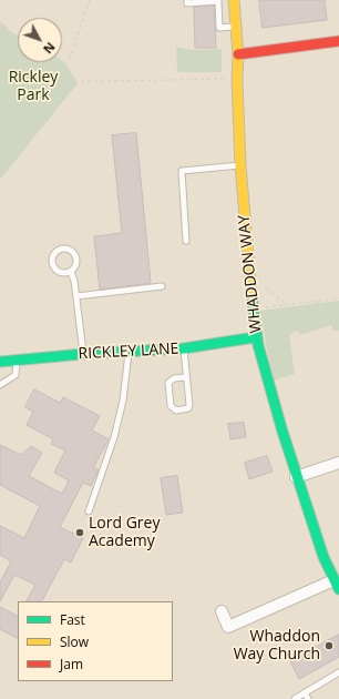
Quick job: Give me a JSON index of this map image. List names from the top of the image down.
{
  "streets": {
    "street": ["WHADDON WAY", "RICKLEY LANE"]
  },
  "crossings": [
    ["WHADDON WAY", "RICKLEY LANE"]
  ],
  "parks": ["Rickley Park"],
  "places": ["Lord Grey Academy", "Whaddon Way Church"],
  "legend": ["Fast", "Slow", "Jam"],
  "north": "bottom right"
}
